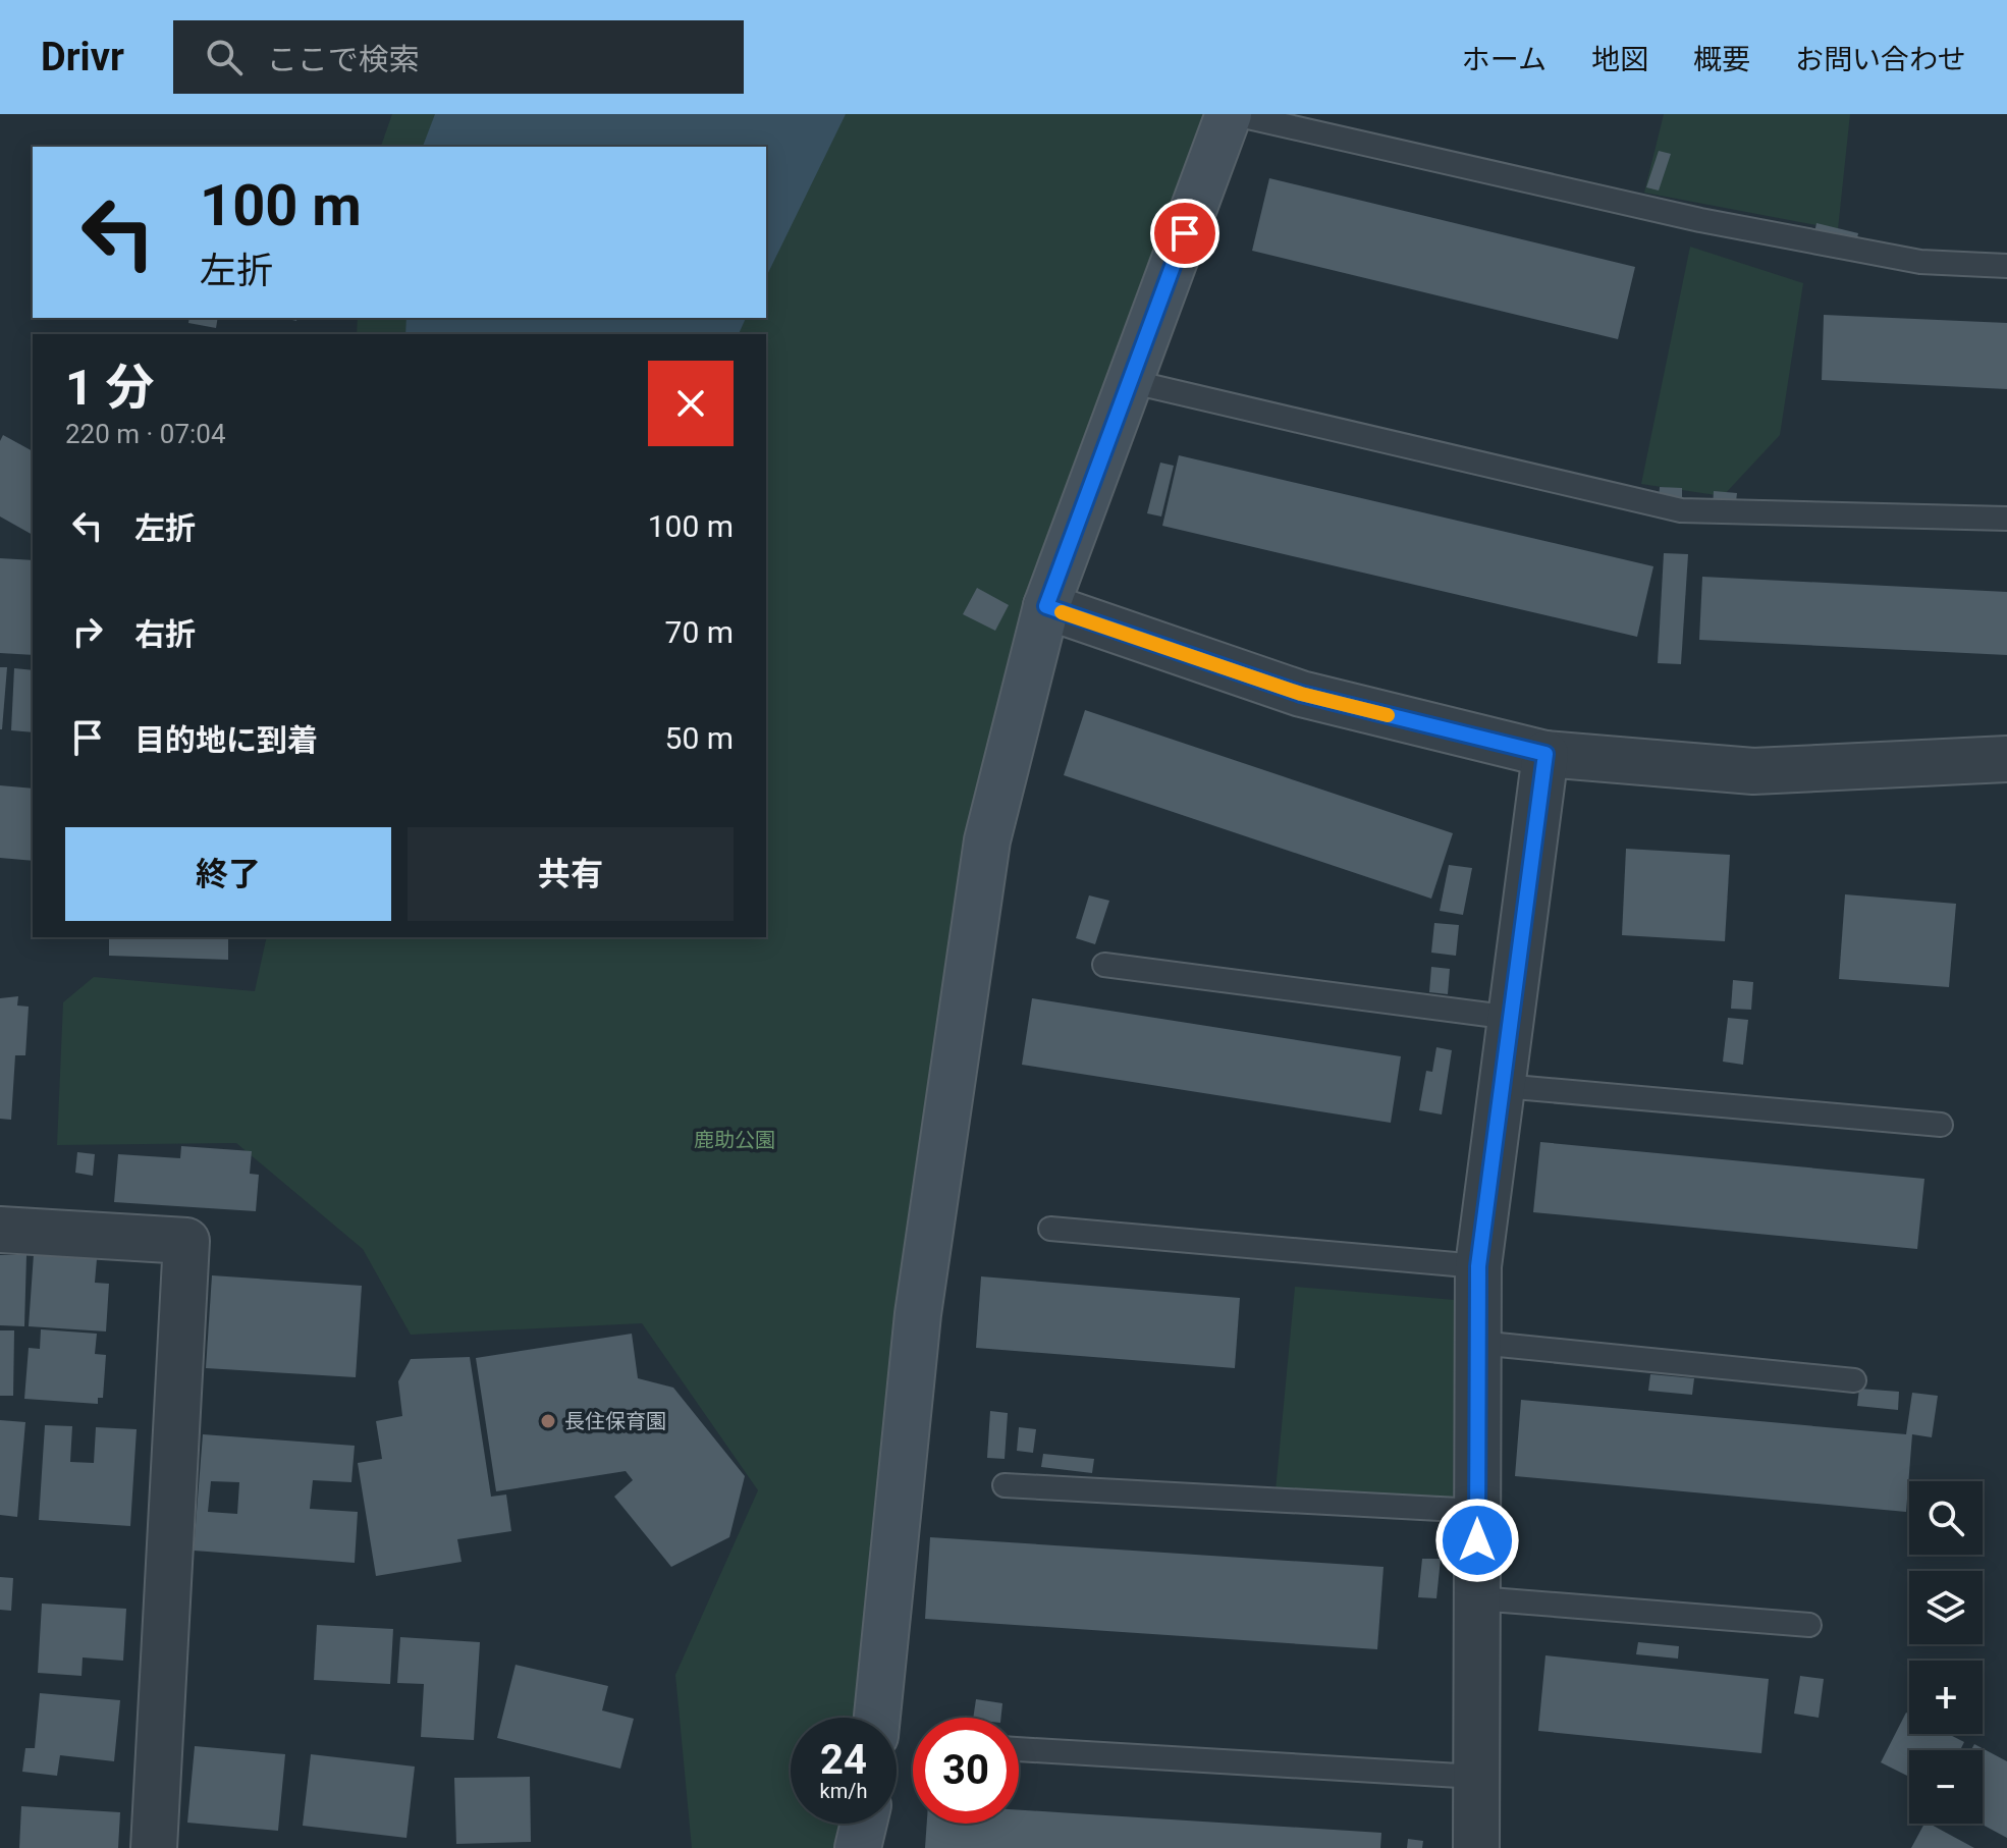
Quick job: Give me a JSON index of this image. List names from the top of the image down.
{
  "parks": ["鹿助公園"],
  "places": ["長住保育園"],
  "page": {
    "header": "Drivr",
    "search": "ここで検索",
    "nav": [
      "ホーム",
      "地図",
      "概要",
      "お問い合わせ"
    ],
    "turn": ["100 m", "左折"],
    "heading": ["1 分", "220 m · 07:04"],
    "list": [
      {
        "name": "左折",
        "value": "100 m"
      },
      {
        "name": "右折",
        "value": "70 m"
      },
      {
        "name": "目的地に到着",
        "value": "50 m"
      }
    ],
    "buttons": ["終了", "共有"],
    "map_buttons": ["+", "−"],
    "speed": "24 km/h",
    "limit": "30"
  }
}
